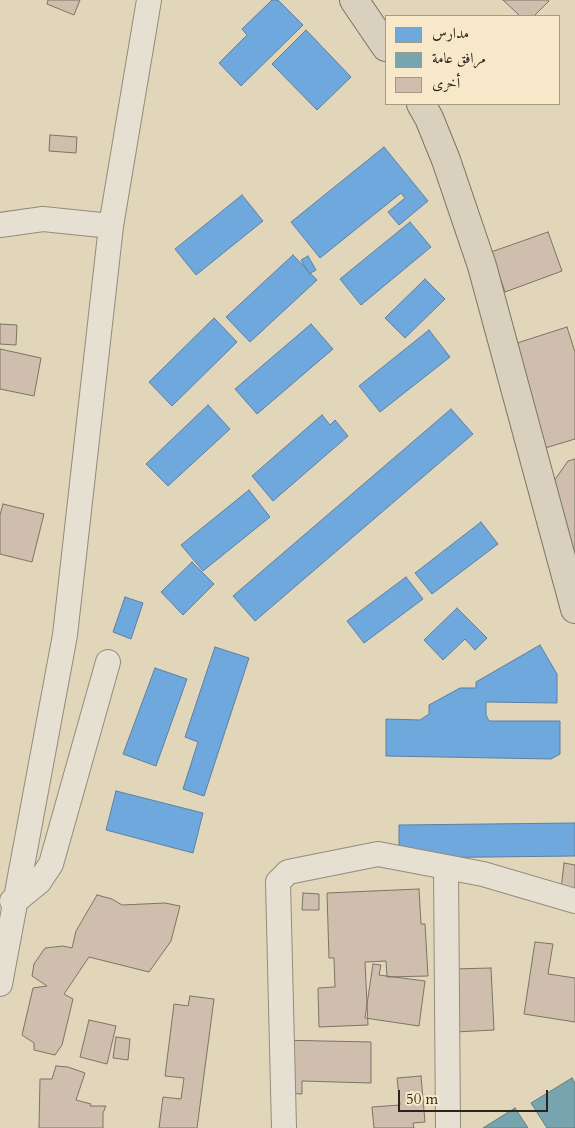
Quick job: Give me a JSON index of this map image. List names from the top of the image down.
{
  "legend": ["مدارس", "مرافق عامة", "أخرى"],
  "scale_bar": "50 m"
}
